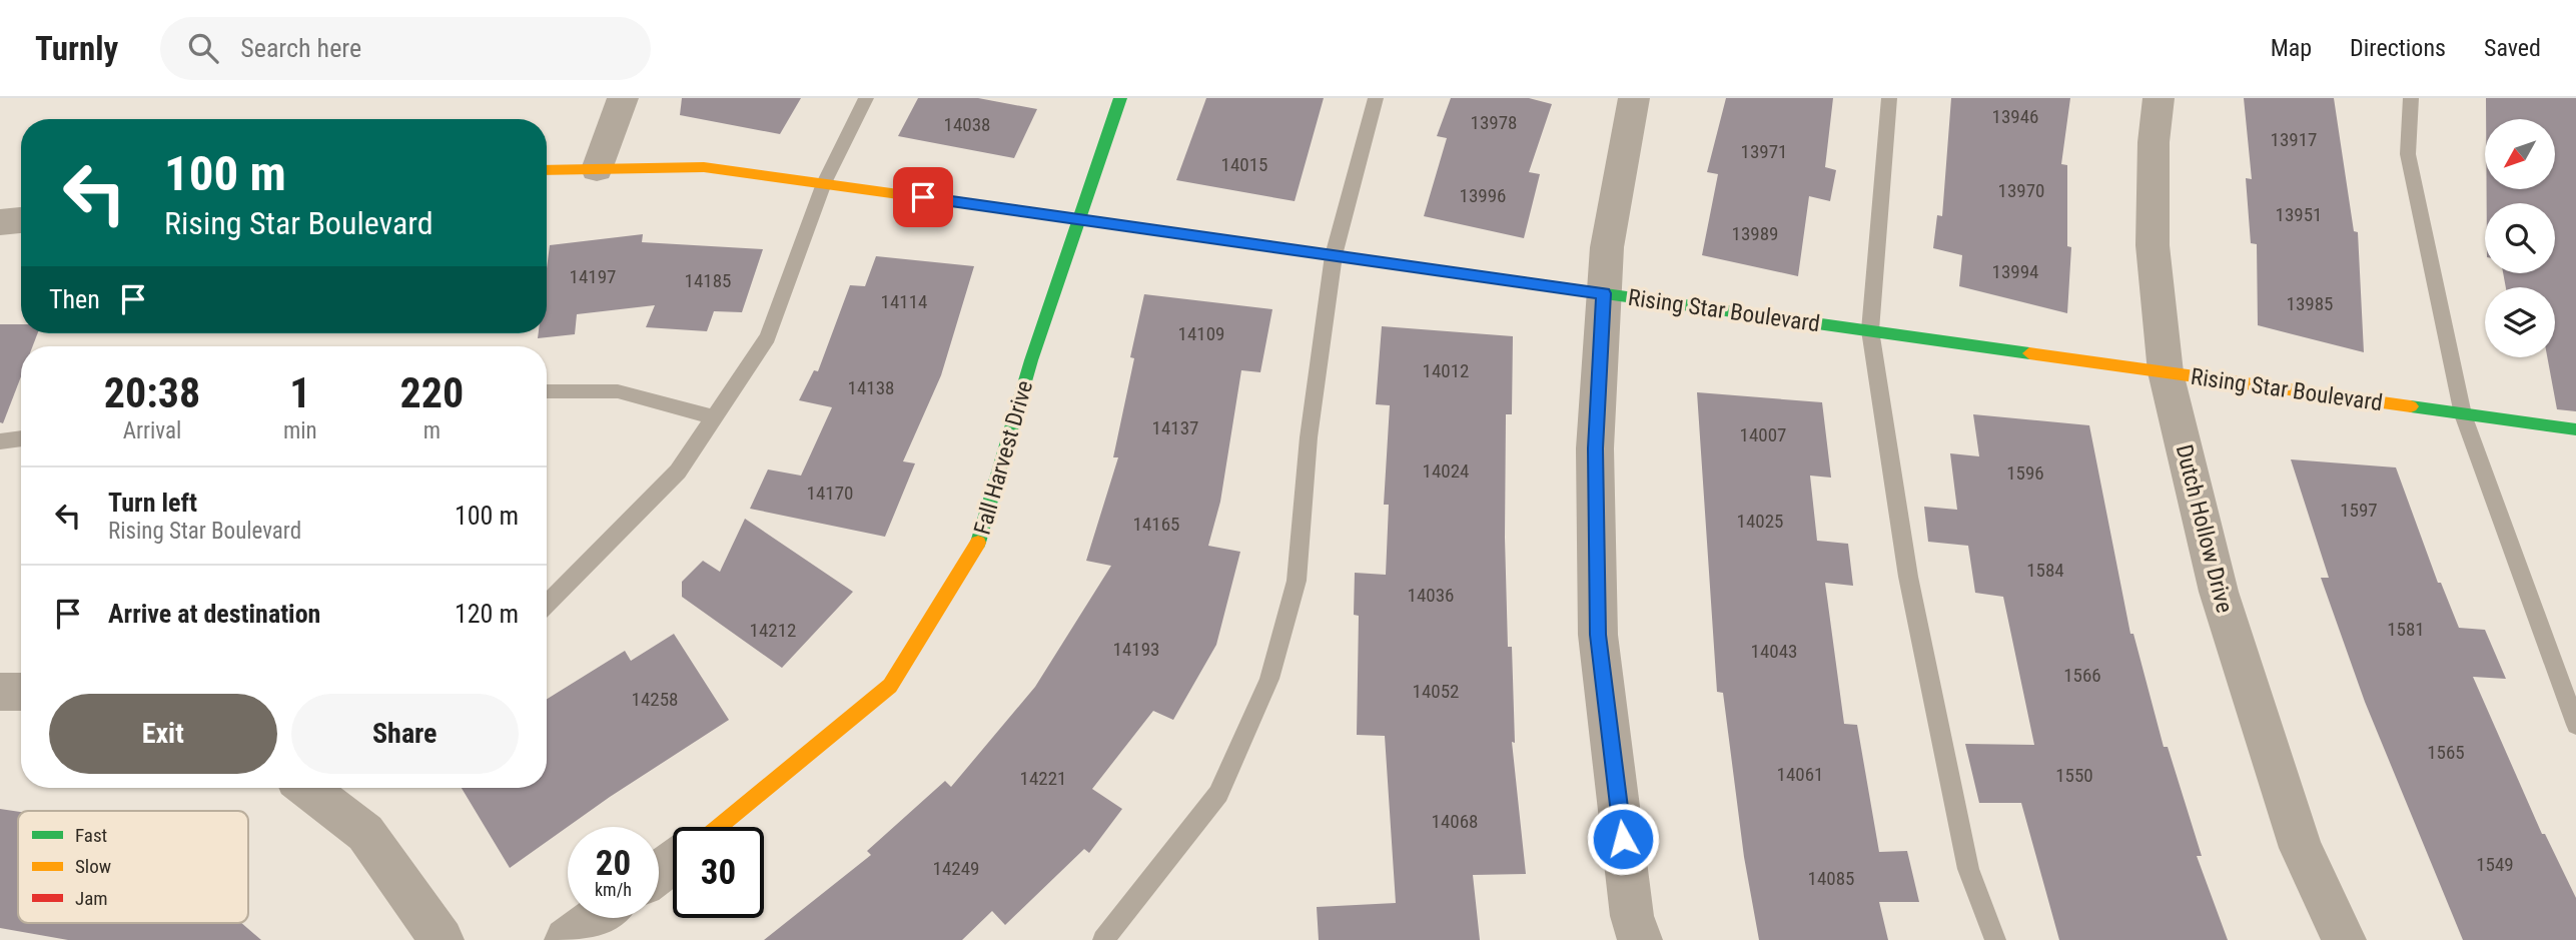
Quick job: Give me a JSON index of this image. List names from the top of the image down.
{
  "streets": {
    "street": ["Rising Star Boulevard", "Fall Harvest Drive", "Dutch Hollow Drive"]
  },
  "crossings": [
    ["Rising Star Boulevard", "Fall Harvest Drive"],
    ["Rising Star Boulevard", "Dutch Hollow Drive"]
  ],
  "house_numbers": [
    "13946",
    "13978",
    "14038",
    "13917",
    "13971",
    "14015",
    "13970",
    "13996",
    "13951",
    "13989",
    "13994",
    "14197",
    "14185",
    "14114",
    "13985",
    "14109",
    "14012",
    "14138",
    "14137",
    "14007",
    "14024",
    "1596",
    "14170",
    "1597",
    "14025",
    "14165",
    "1584",
    "14036",
    "1581",
    "14212",
    "14193",
    "14043",
    "1566",
    "14052",
    "14258",
    "1565",
    "14061",
    "1550",
    "14221",
    "14068",
    "1549",
    "14249",
    "14085"
  ],
  "legend": ["Fast", "Slow", "Jam"],
  "north": "bottom left",
  "page": {
    "header": "Turnly",
    "search": "Search here",
    "nav": ["Map", "Directions", "Saved"],
    "turn": ["100 m", "Rising Star Boulevard"],
    "then": "Then",
    "eta": [
      "20:38",
      "Arrival",
      "1",
      "min",
      "220",
      "m"
    ],
    "list": [
      {
        "name": "Turn left",
        "note": "Rising Star Boulevard",
        "value": "100 m"
      },
      {
        "name": "Arrive at destination",
        "value": "120 m"
      }
    ],
    "buttons": ["Exit", "Share"],
    "speed": "20 km/h",
    "limit": "30"
  }
}
